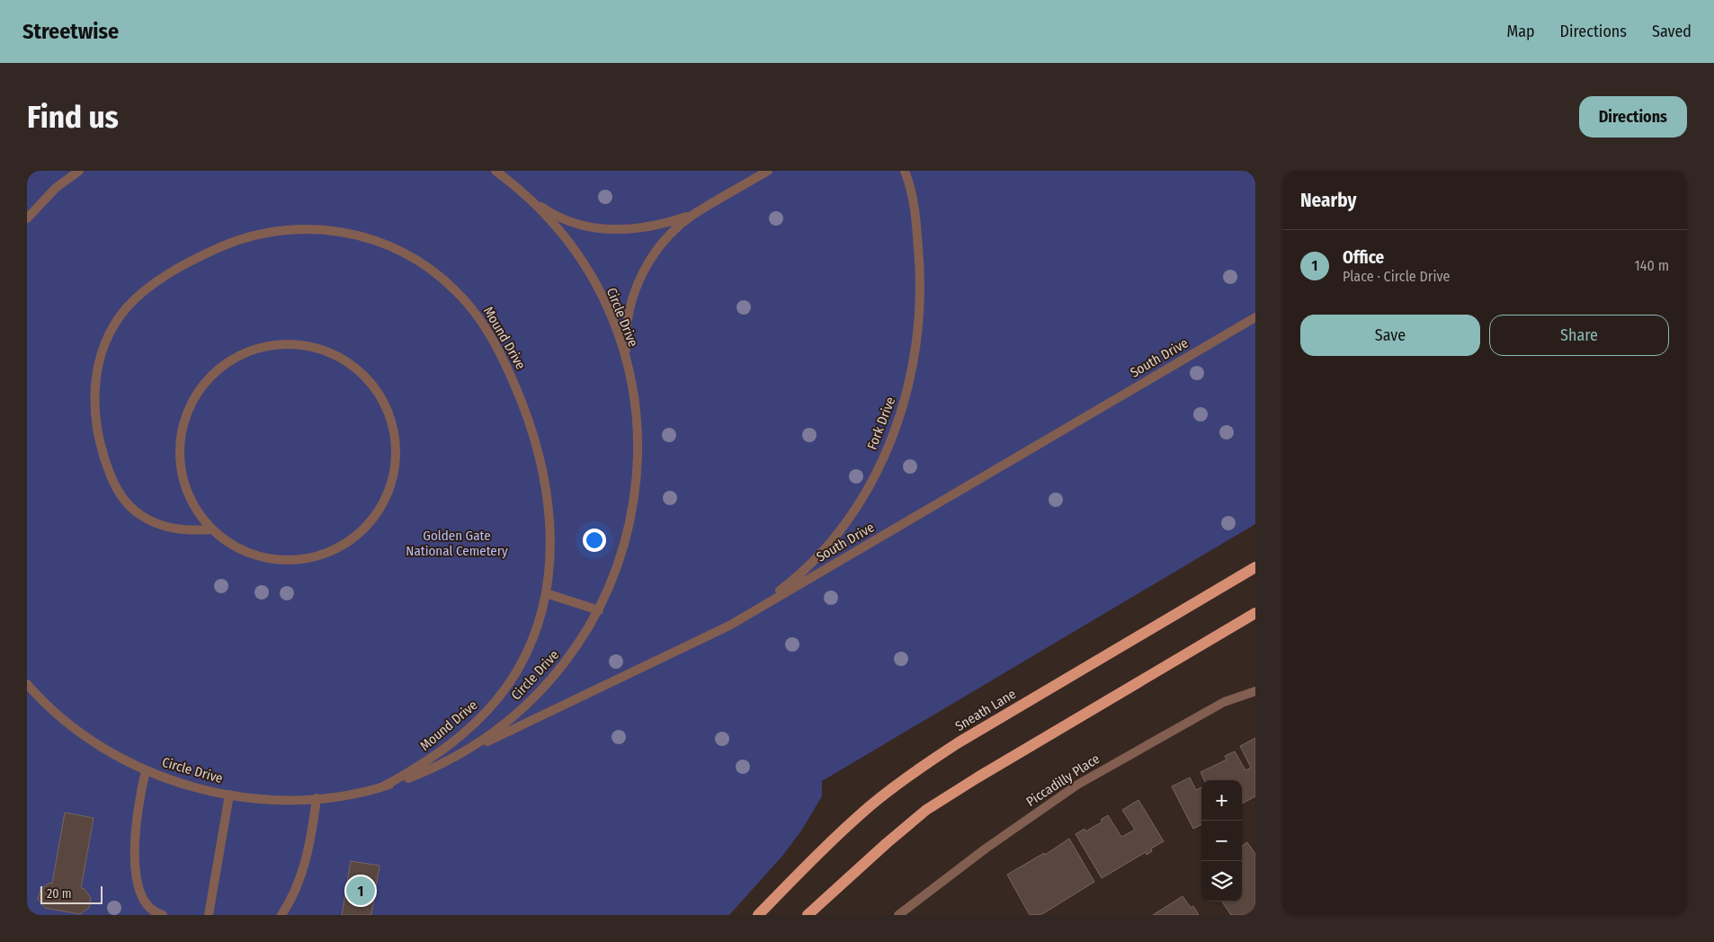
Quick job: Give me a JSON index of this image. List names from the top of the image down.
{
  "streets": {
    "main road": ["Sneath Lane"],
    "street": [
      "Circle Drive",
      "Mound Drive",
      "South Drive",
      "Fork Drive",
      "Piccadilly Place"
    ]
  },
  "crossings": [
    ["Circle Drive", "Mound Drive"],
    ["Circle Drive", "South Drive"],
    ["South Drive", "Fork Drive"]
  ],
  "parks": ["Golden Gate National Cemetery"],
  "scale_bar": "20 m",
  "page": {
    "header": "Streetwise",
    "nav": ["Map", "Directions", "Saved"],
    "buttons": [
      "Directions",
      ["Save", "Share"]
    ],
    "title": "Find us",
    "heading": "Nearby",
    "list": [
      {
        "mark": "1",
        "name": "Office",
        "note": "Place · Circle Drive",
        "value": "140 m"
      }
    ],
    "map_buttons": ["+", "−"],
    "pins": "1",
    "scale": "20 m"
  }
}
